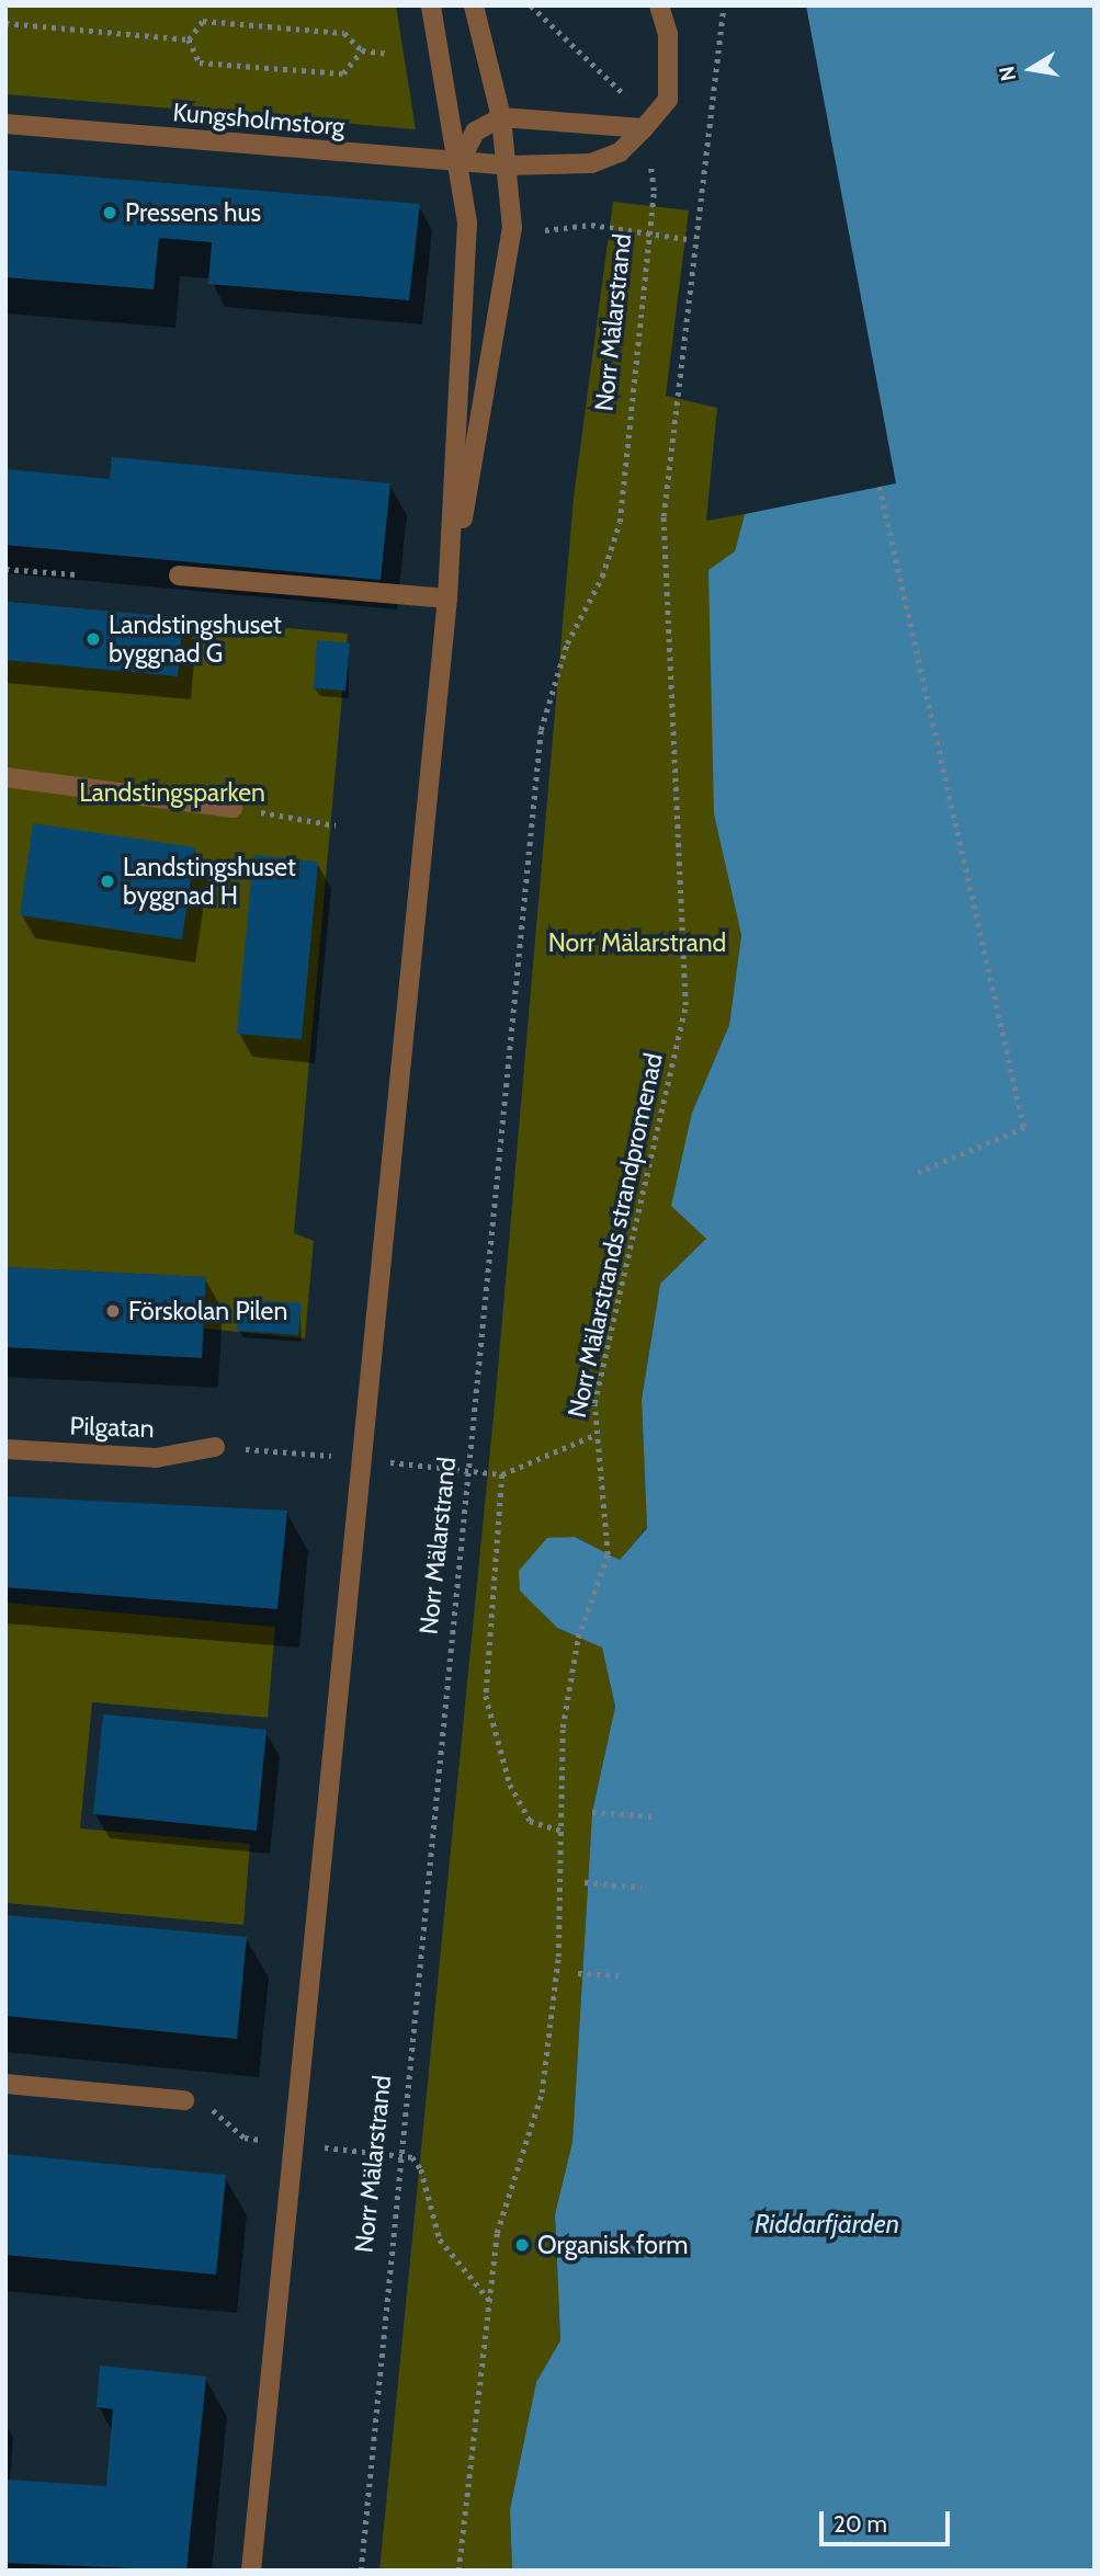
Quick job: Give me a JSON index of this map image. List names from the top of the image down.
{
  "streets": {
    "street": ["Kungsholmstorg", "Pilgatan"],
    "path": ["Norr Mälarstrand", "Norr Mälarstrands strandpromenad"]
  },
  "crossings": [
    ["Kungsholmstorg", "Norr Mälarstrand"]
  ],
  "water": ["Riddarfjärden"],
  "parks": ["Landstingsparken", "Norr Mälarstrand"],
  "places": [
    "Pressens hus",
    "Landstingshuset byggnad G",
    "Landstingshuset byggnad H",
    "Förskolan Pilen",
    "Organisk form"
  ],
  "scale_bar": "20 m",
  "north": "left"
}
